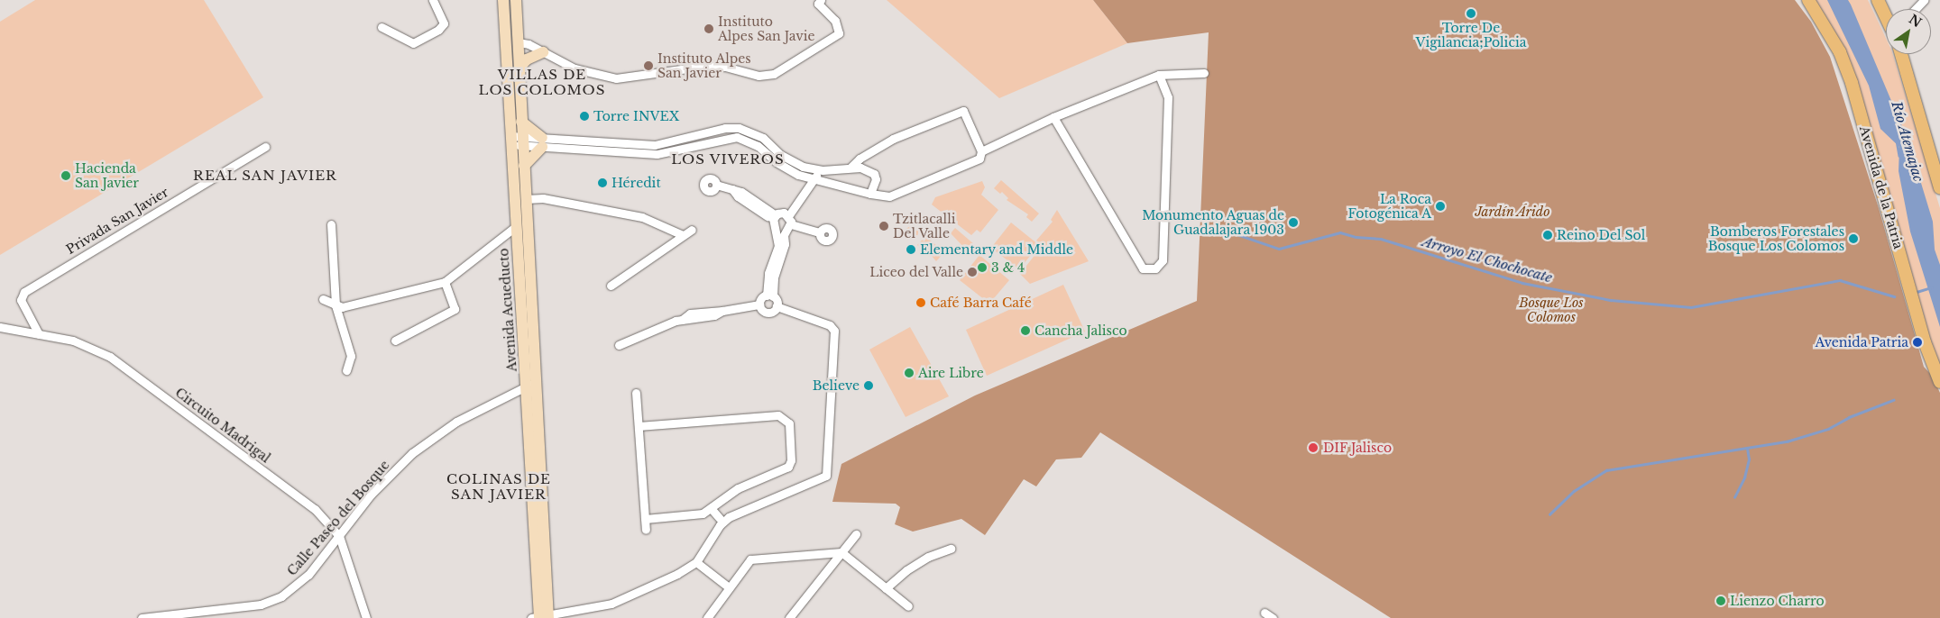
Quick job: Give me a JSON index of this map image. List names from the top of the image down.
{
  "streets": {
    "main road": ["Avenida de la Patria", "Avenida Acueducto"],
    "street": ["Privada San Javier", "Circuito Madrigal", "Calle Paseo del Bosque"]
  },
  "crossings": [
    ["Privada San Javier", "Circuito Madrigal"],
    ["Avenida Acueducto", "Calle Paseo del Bosque"],
    ["Circuito Madrigal", "Calle Paseo del Bosque"]
  ],
  "districts": [
    "VILLAS DE LOS COLOMOS",
    "LOS VIVEROS",
    "REAL SAN JAVIER",
    "COLINAS DE SAN JAVIER"
  ],
  "water": ["Río Atemajac", "Arroyo El Chochocate"],
  "parks": ["Jardín Árido", "Bosque Los Colomos"],
  "places": [
    "Torre De Vigilancia;Policia",
    "Instituto Alpes San Javie",
    "Instituto Alpes San Javier",
    "Torre INVEX",
    "Hacienda San Javier",
    "Héredit",
    "La Roca Fotogénica A",
    "Monumento Aguas de Guadalajara 1903",
    "Tzitlacalli Del Valle",
    "Reino Del Sol",
    "Bomberos Forestales Bosque Los Colomos",
    "Elementary and Middle",
    "3 & 4",
    "Liceo del Valle",
    "Café Barra Café",
    "Cancha Jalisco",
    "Avenida Patria",
    "Aire Libre",
    "Believe",
    "DIF Jalisco",
    "Lienzo Charro"
  ],
  "north": "top right"
}
